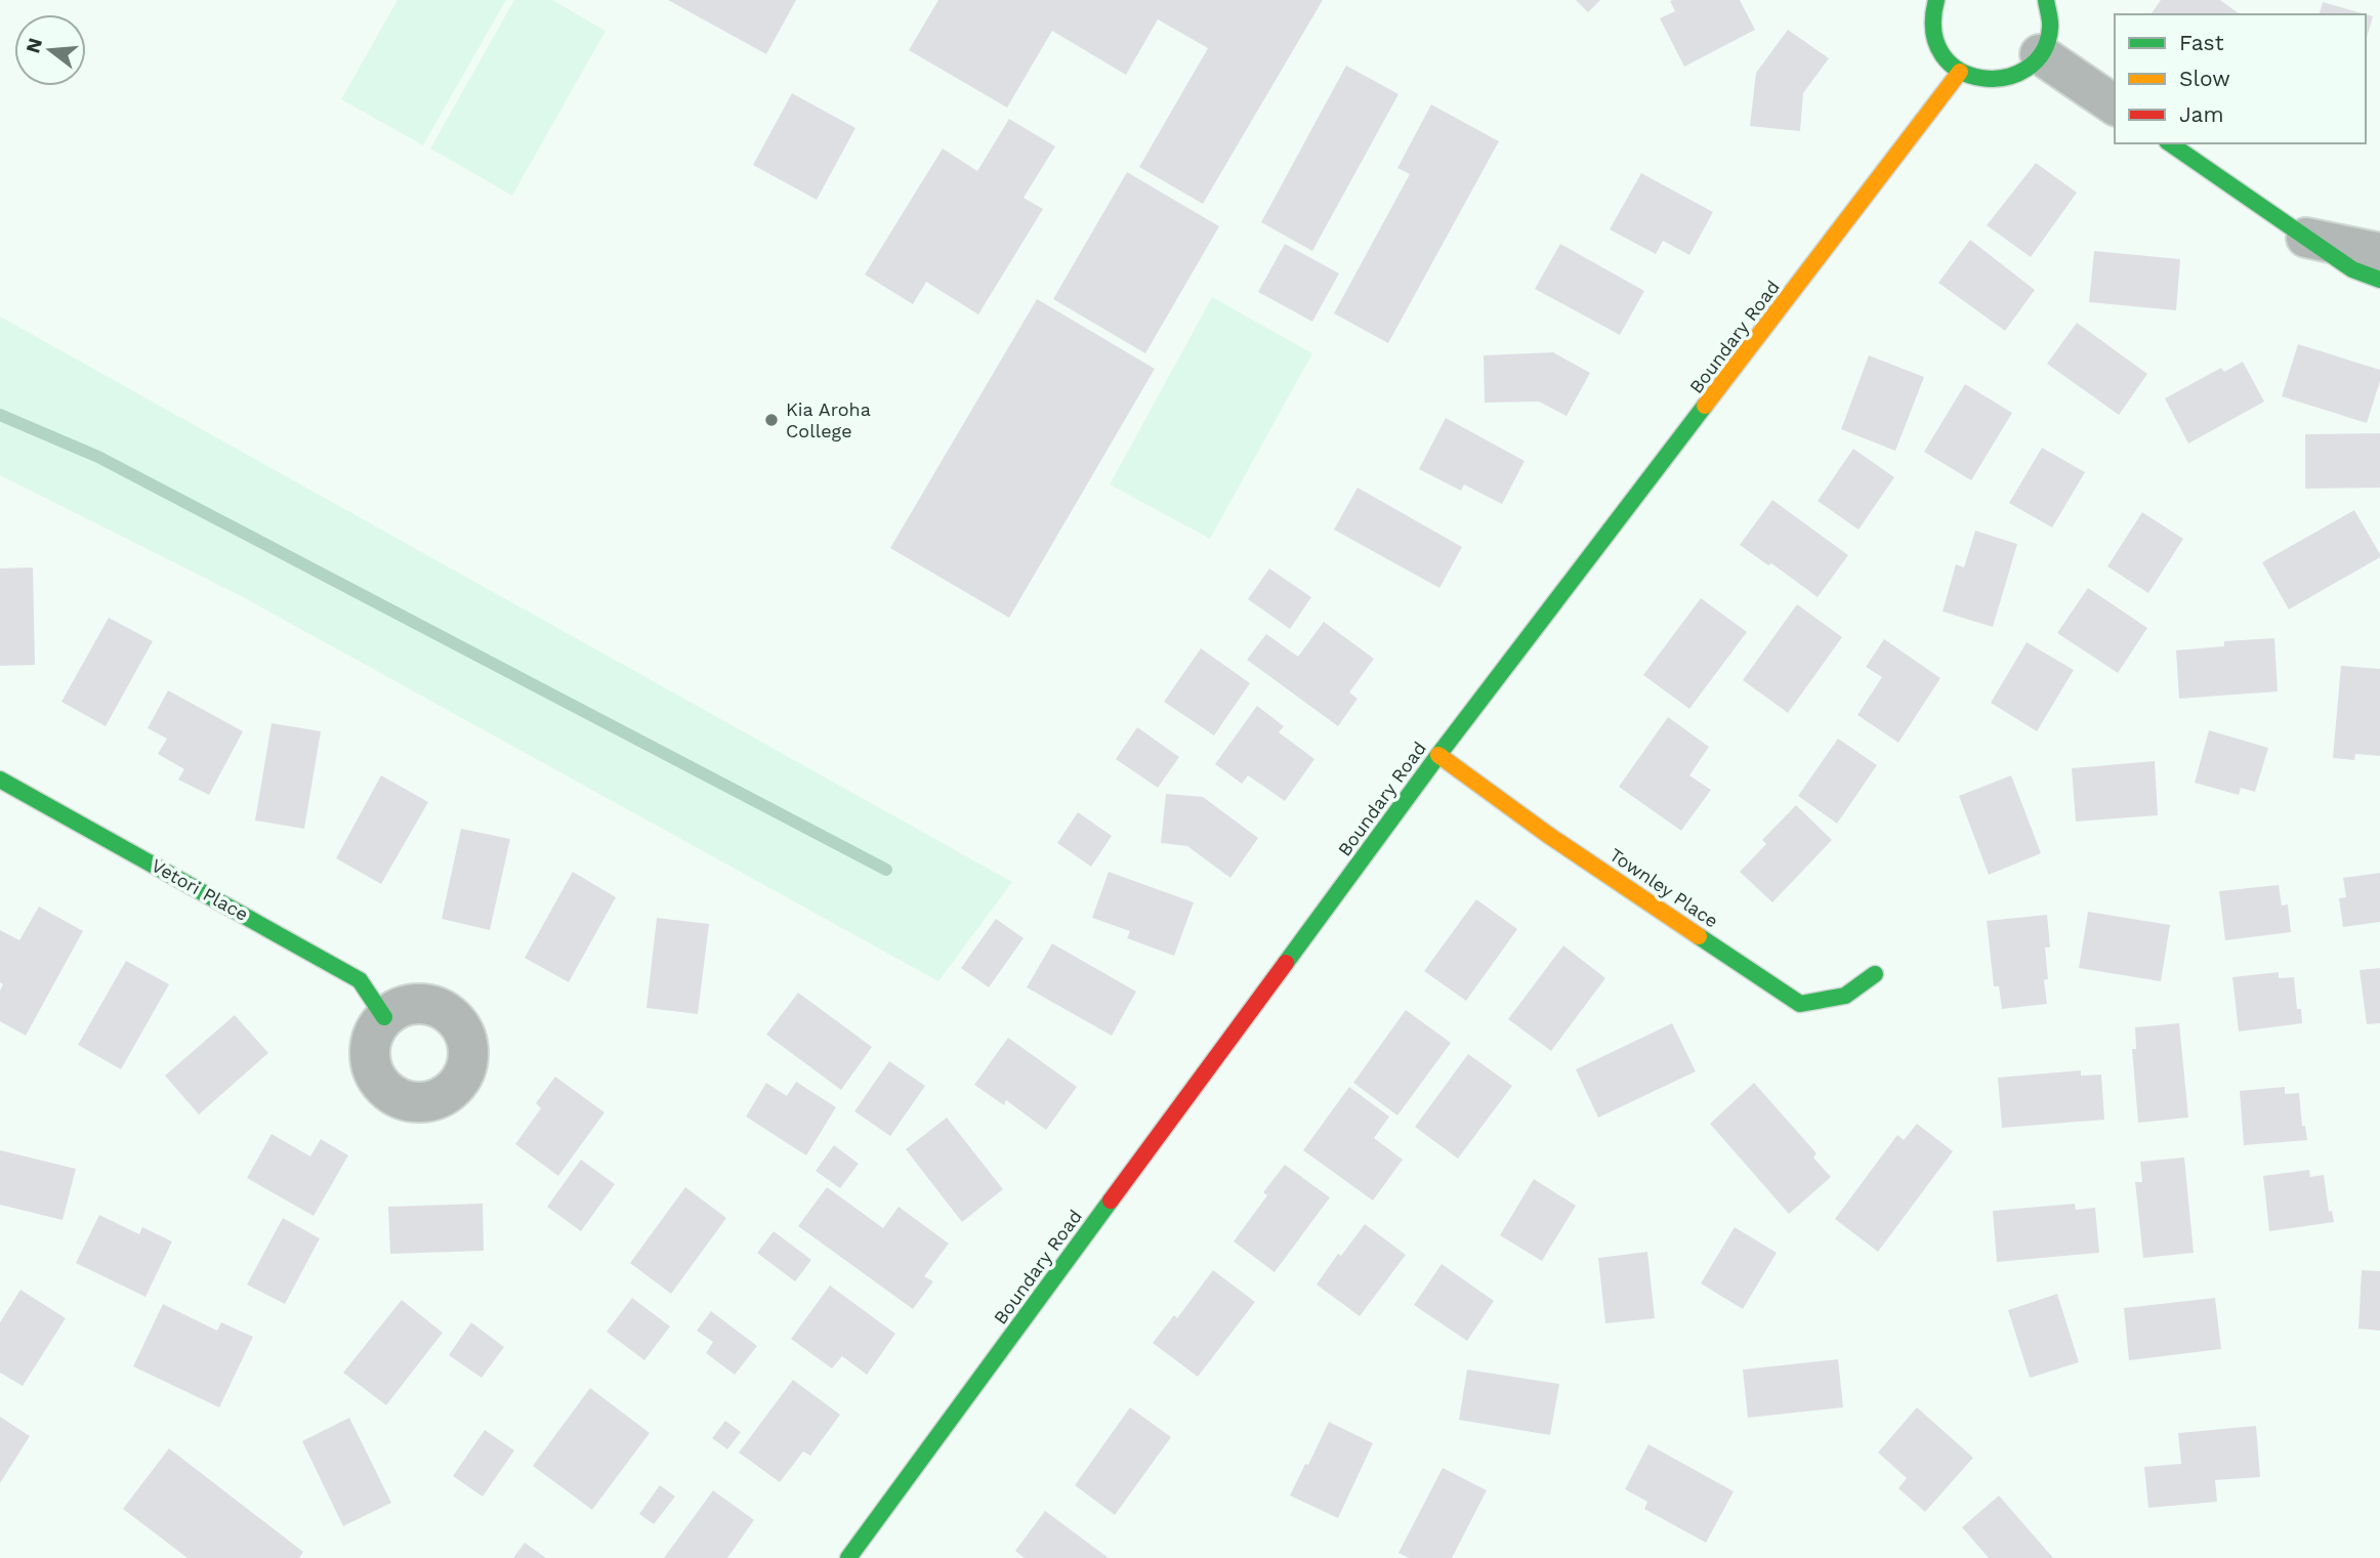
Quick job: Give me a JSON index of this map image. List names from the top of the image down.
{
  "streets": {
    "main road": ["Boundary Road", "Townley Place", "Vetori Place"]
  },
  "crossings": [
    ["Boundary Road", "Townley Place"]
  ],
  "places": ["Kia Aroha College"],
  "legend": ["Fast", "Slow", "Jam"],
  "north": "left"
}
